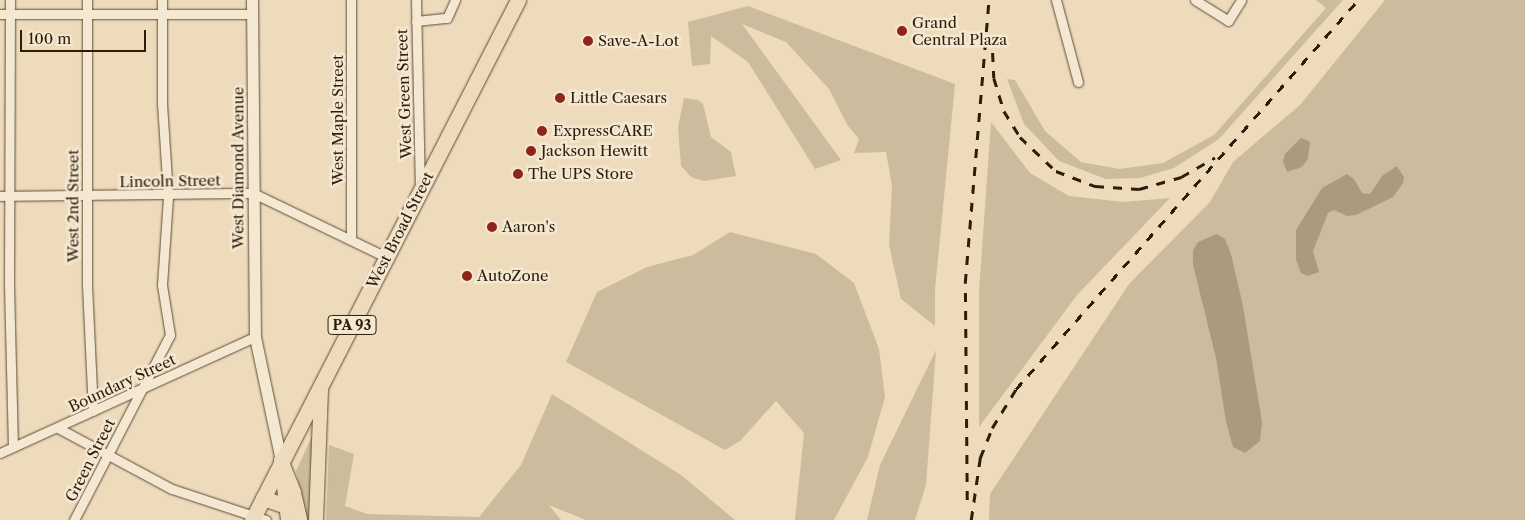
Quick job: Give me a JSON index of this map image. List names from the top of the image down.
{
  "streets": {
    "highway": ["West Broad Street", "PA 93"],
    "street": [
      "West Green Street",
      "West Maple Street",
      "West Diamond Avenue",
      "Lincoln Street",
      "West 2nd Street",
      "Boundary Street",
      "Green Street"
    ]
  },
  "crossings": [
    ["West Green Street", "West Broad Street"],
    ["West Maple Street", "Lincoln Street"],
    ["West Diamond Avenue", "Lincoln Street"],
    ["West Diamond Avenue", "West Broad Street"],
    ["West Diamond Avenue", "PA 93"],
    ["West Diamond Avenue", "Boundary Street"],
    ["Lincoln Street", "West 2nd Street"],
    ["Lincoln Street", "West Broad Street"],
    ["Lincoln Street", "Green Street"],
    ["West 2nd Street", "Boundary Street"],
    ["West Broad Street", "PA 93"],
    ["Boundary Street", "Green Street"]
  ],
  "places": [
    "Grand Central Plaza",
    "Save-A-Lot",
    "Little Caesars",
    "ExpressCARE",
    "Jackson Hewitt",
    "The UPS Store",
    "Aaron's",
    "AutoZone"
  ],
  "scale_bar": "100 m"
}
